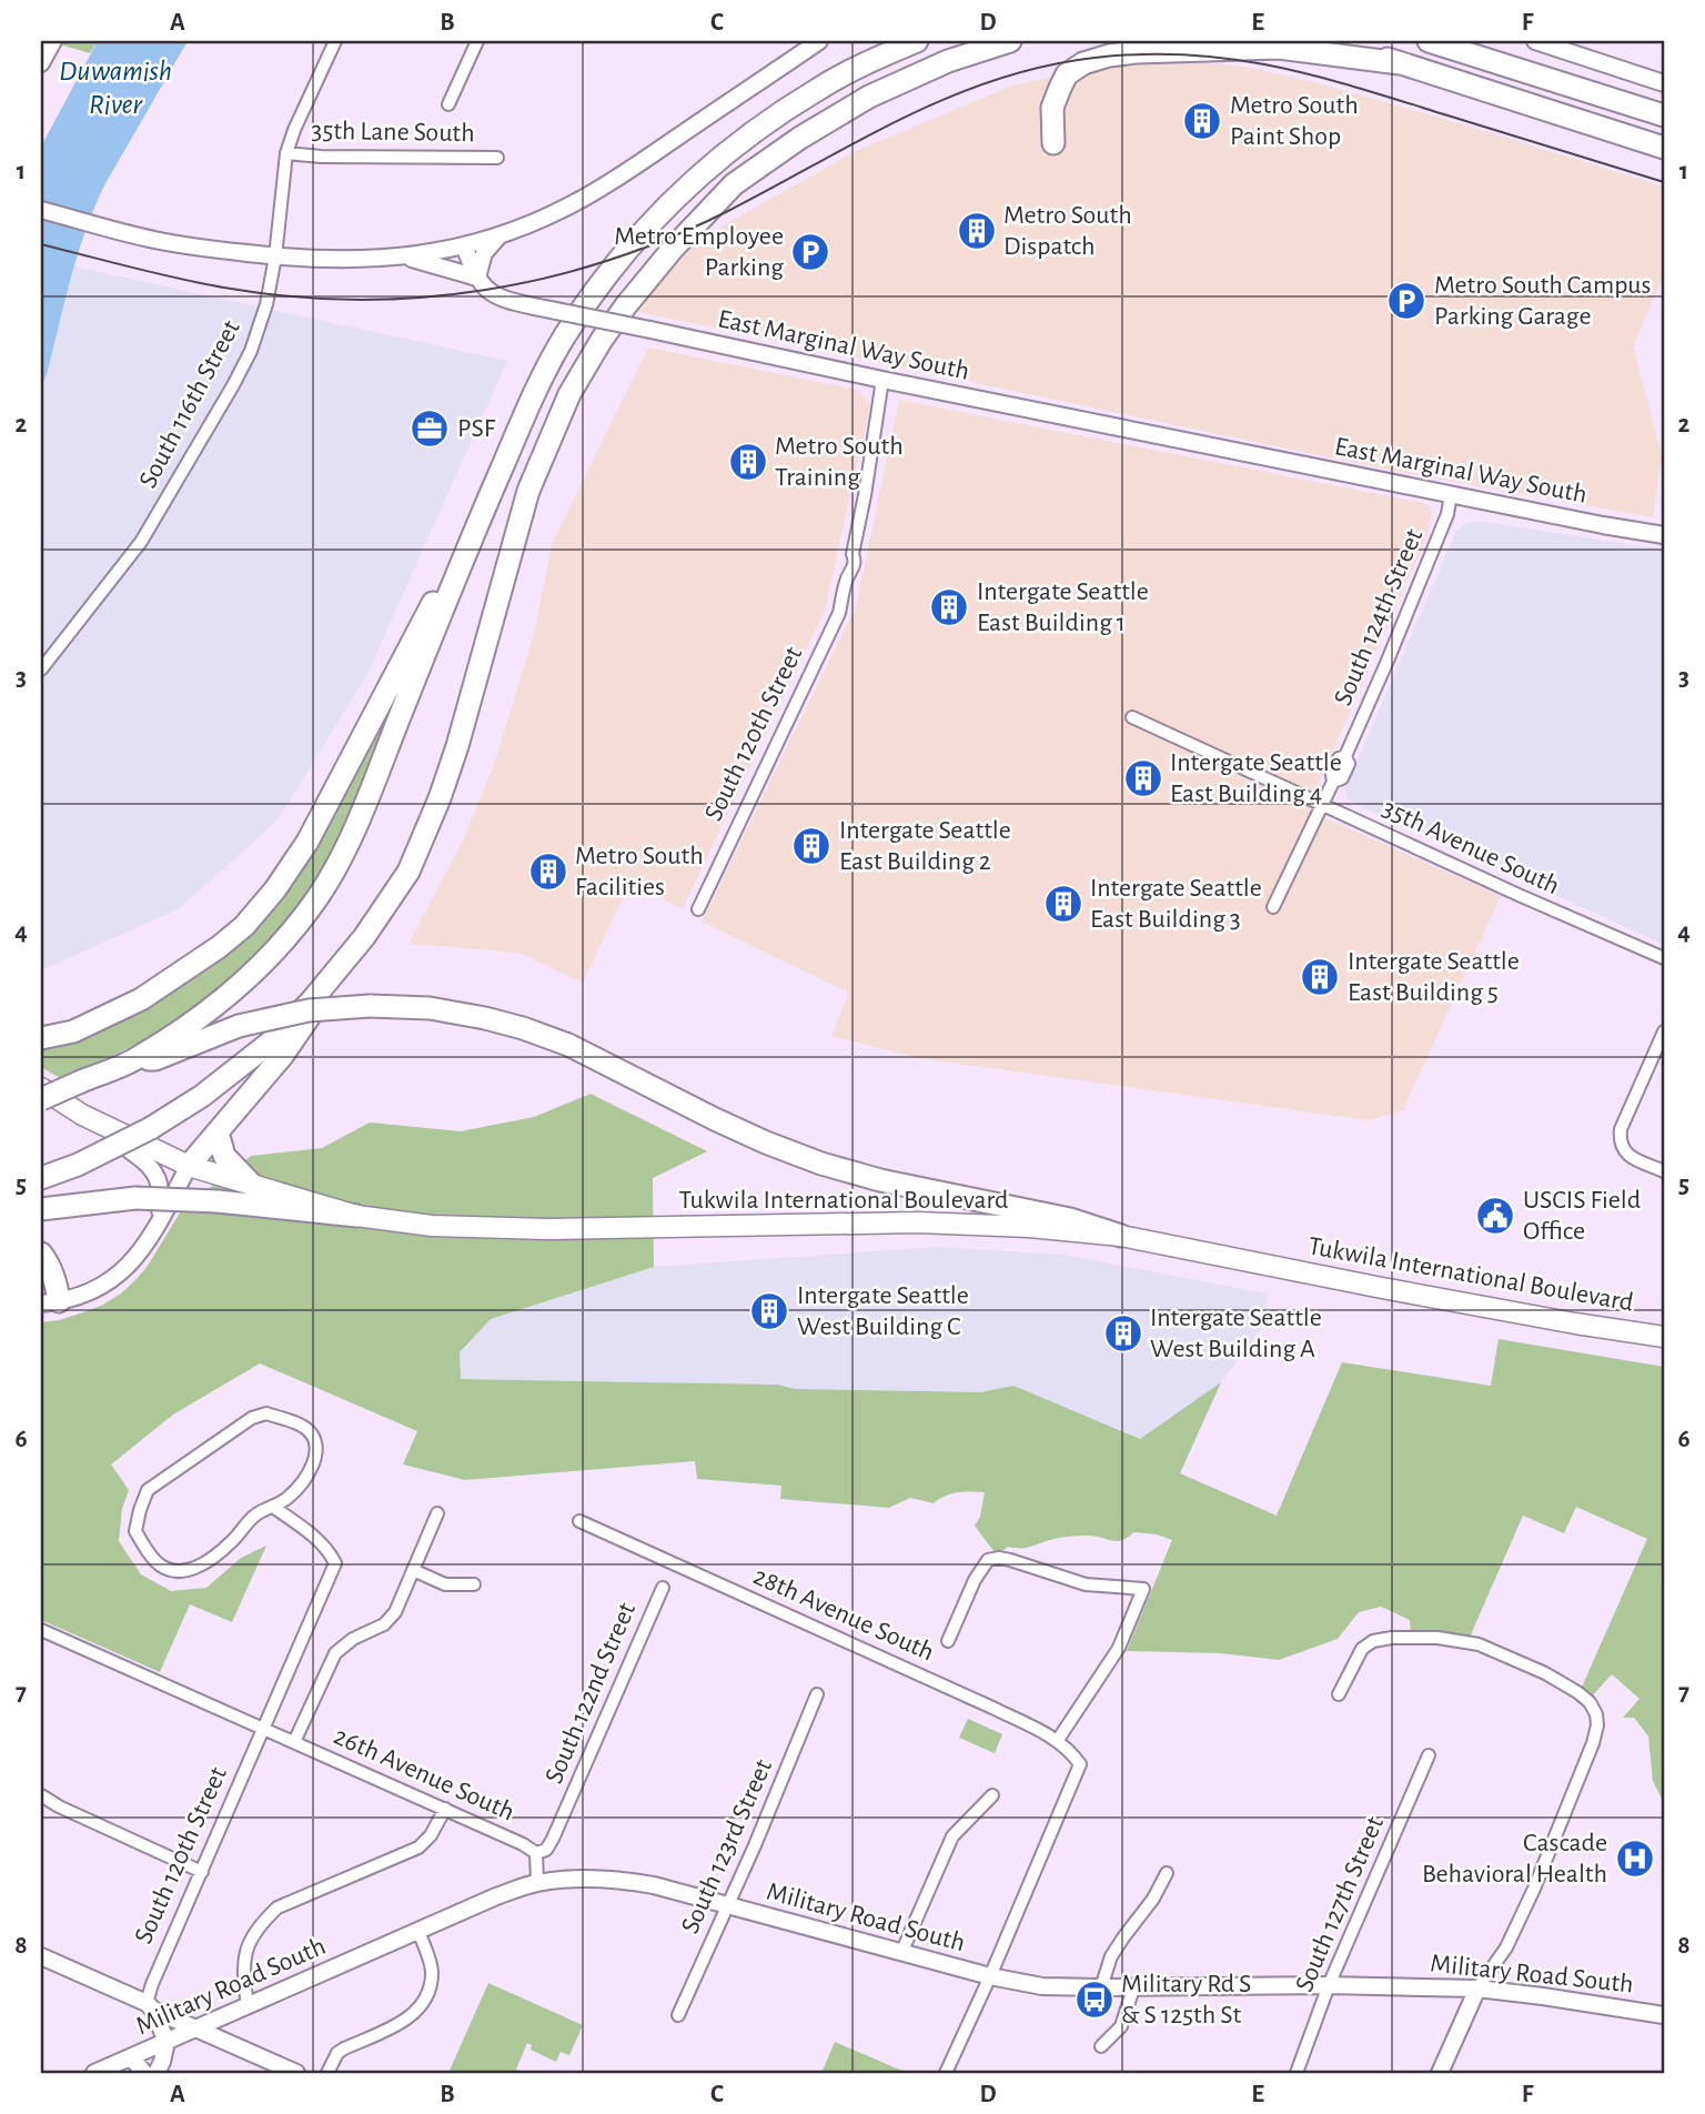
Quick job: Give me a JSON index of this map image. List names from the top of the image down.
{
  "streets": {
    "main road": ["Tukwila International Boulevard"],
    "street": [
      "35th Lane South",
      "East Marginal Way South",
      "South 116th Street",
      "South 124th Street",
      "South 120th Street",
      "35th Avenue South",
      "28th Avenue South",
      "South 122nd Street",
      "26th Avenue South",
      "South 123rd Street",
      "South 127th Street",
      "Military Road South"
    ]
  },
  "crossings": [
    ["35th Lane South", "South 116th Street"],
    ["East Marginal Way South", "South 124th Street"],
    ["East Marginal Way South", "South 120th Street"],
    ["South 124th Street", "35th Avenue South"],
    ["South 120th Street", "26th Avenue South"],
    ["28th Avenue South", "Military Road South"],
    ["South 122nd Street", "26th Avenue South"],
    ["26th Avenue South", "Military Road South"],
    ["South 123rd Street", "Military Road South"],
    ["South 127th Street", "Military Road South"]
  ],
  "water": ["Duwamish River"],
  "places": {
    "building": [
      "Metro South Paint Shop",
      "Metro South Dispatch",
      "Metro South Training",
      "Intergate Seattle East Building 1",
      "Intergate Seattle East Building 4",
      "Intergate Seattle East Building 2",
      "Metro South Facilities",
      "Intergate Seattle East Building 3",
      "Intergate Seattle East Building 5",
      "Intergate Seattle West Building C",
      "Intergate Seattle West Building A"
    ],
    "parking": ["Metro Employee Parking", "Metro South Campus Parking Garage"],
    "office": ["PSF"],
    "public building": ["USCIS Field Office"],
    "hospital": ["Cascade Behavioral Health"],
    "bus stop": ["Military Rd S & S 125th St"]
  },
  "grid": {
    "columns": [
      "A",
      "B",
      "C",
      "D",
      "E",
      "F"
    ],
    "rows": [
      "1",
      "2",
      "3",
      "4",
      "5",
      "6",
      "7",
      "8"
    ]
  }
}
